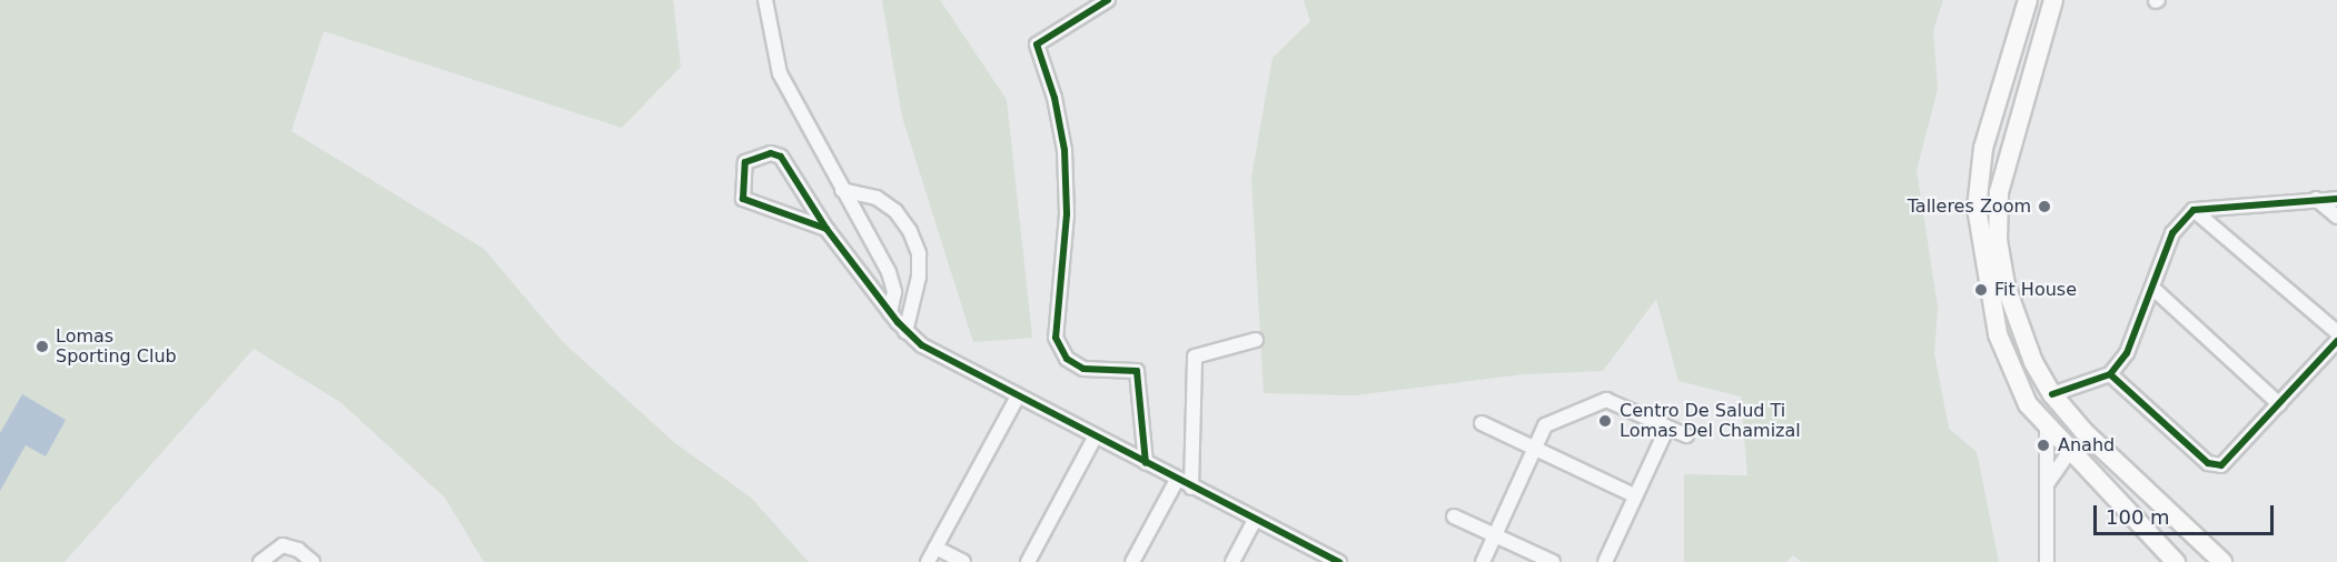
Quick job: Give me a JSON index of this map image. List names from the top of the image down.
{
  "places": [
    "Talleres Zoom",
    "Fit House",
    "Lomas Sporting Club",
    "Centro De Salud Ti Lomas Del Chamizal",
    "Anahd"
  ],
  "scale_bar": "100 m"
}
